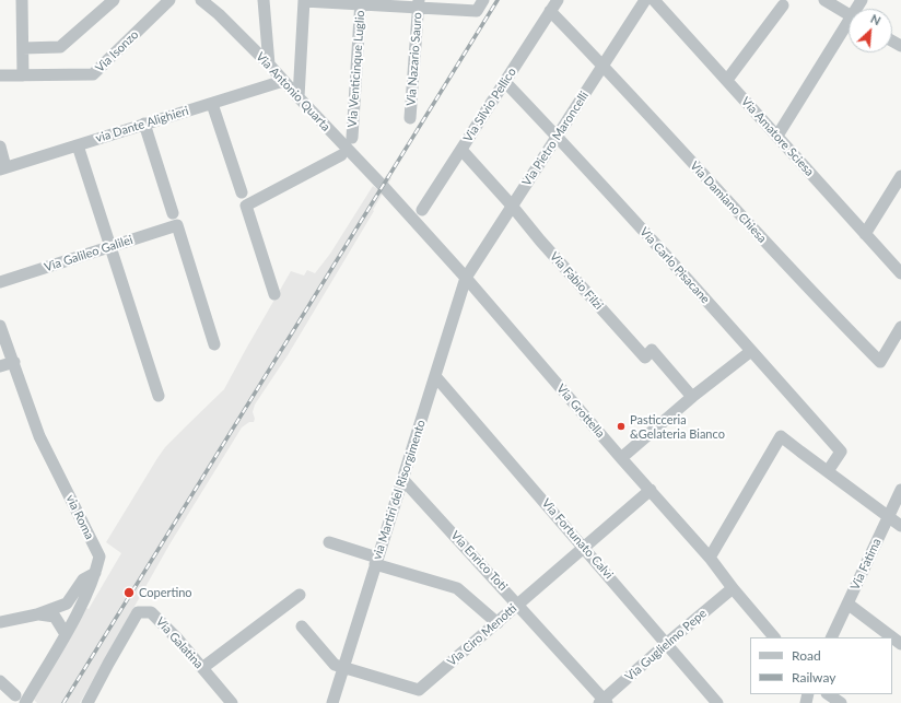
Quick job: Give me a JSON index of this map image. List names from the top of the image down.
{
  "streets": {
    "street": [
      "Via Isonzo",
      "Via Nazario Sauro",
      "Via Venticinque Luglio",
      "Via Antonio Quarta",
      "Via Silvio Pellico",
      "via Dante Alighieri",
      "Via Amatore Sciesa",
      "Via Pietro Maroncelli",
      "Via Damiano Chiesa",
      "Via Galileo Galilei",
      "Via Carlo Pisacane",
      "Via Fabio Filzi",
      "Via Grottella",
      "via Martiri del Risorgimento",
      "via Roma",
      "Via Fortunato Calvi",
      "Via Enrico Toti",
      "Via Fatima",
      "Via Ciro Menotti",
      "Via Galatina",
      "Via Guglielmo Pepe"
    ]
  },
  "crossings": [
    ["Via Antonio Quarta", "via Dante Alighieri"],
    ["Via Antonio Quarta", "Via Grottella"],
    ["Via Silvio Pellico", "Via Damiano Chiesa"],
    ["Via Silvio Pellico", "Via Carlo Pisacane"],
    ["Via Silvio Pellico", "Via Fabio Filzi"],
    ["Via Pietro Maroncelli", "Via Damiano Chiesa"],
    ["Via Pietro Maroncelli", "Via Carlo Pisacane"],
    ["Via Pietro Maroncelli", "Via Fabio Filzi"],
    ["Via Pietro Maroncelli", "Via Grottella"],
    ["Via Pietro Maroncelli", "via Martiri del Risorgimento"],
    ["Via Grottella", "via Martiri del Risorgimento"],
    ["Via Grottella", "Via Ciro Menotti"],
    ["Via Grottella", "Via Guglielmo Pepe"],
    ["via Martiri del Risorgimento", "Via Fortunato Calvi"],
    ["via Martiri del Risorgimento", "Via Enrico Toti"],
    ["via Martiri del Risorgimento", "Via Ciro Menotti"],
    ["Via Fortunato Calvi", "Via Ciro Menotti"],
    ["Via Fortunato Calvi", "Via Guglielmo Pepe"],
    ["Via Enrico Toti", "Via Ciro Menotti"],
    ["Via Enrico Toti", "Via Guglielmo Pepe"]
  ],
  "places": ["Pasticceria &Gelateria Bianco", "Copertino"],
  "legend": ["Road", "Railway"],
  "north": "top right"
}
